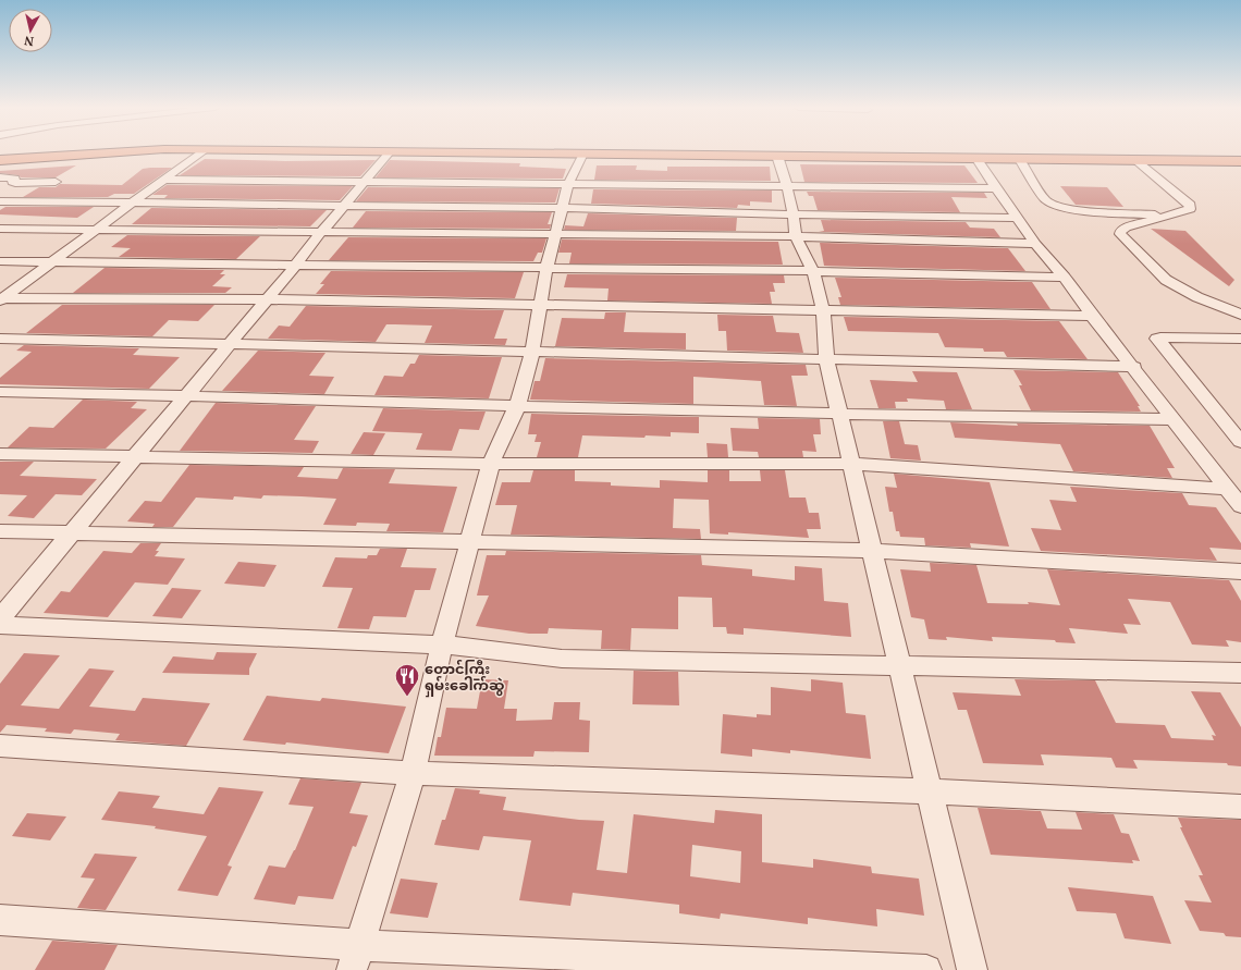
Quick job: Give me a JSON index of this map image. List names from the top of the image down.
{
  "places": {
    "restaurant": ["တောင်ကြီး ရှမ်းခေါက်ဆွဲ"]
  },
  "north": "bottom"
}
